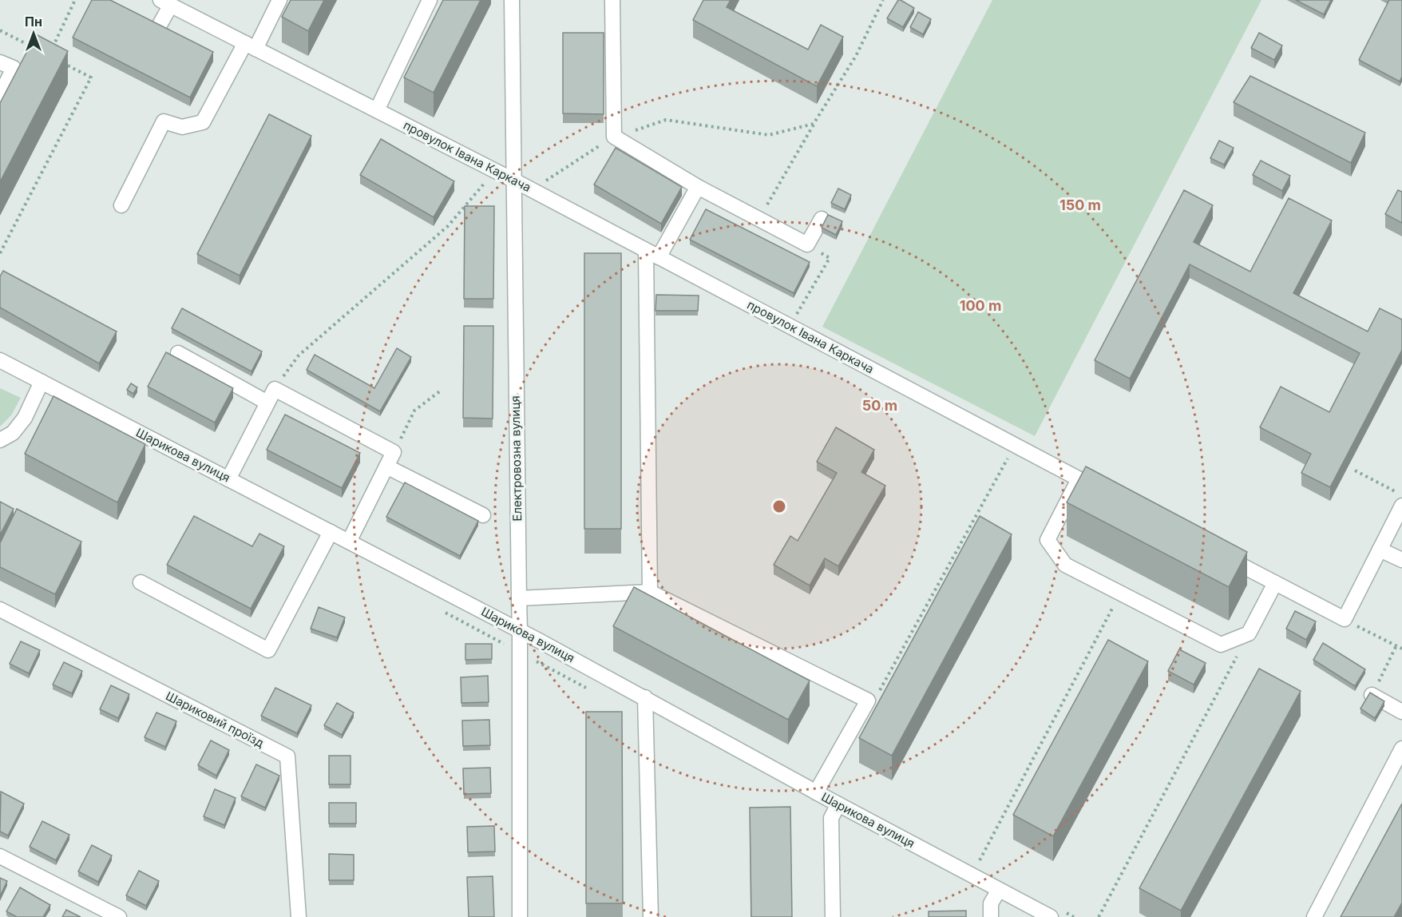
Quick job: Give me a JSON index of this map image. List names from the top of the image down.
{
  "streets": {
    "street": [
      "провулок Івана Каркача",
      "Шарикова вулиця",
      "Електровозна вулиця",
      "Шариковий проїзд"
    ]
  },
  "crossings": [
    ["провулок Івана Каркача", "Електровозна вулиця"],
    ["Шарикова вулиця", "Електровозна вулиця"]
  ],
  "north": "top",
  "rings": ["150 m", "100 m", "50 m"]
}
